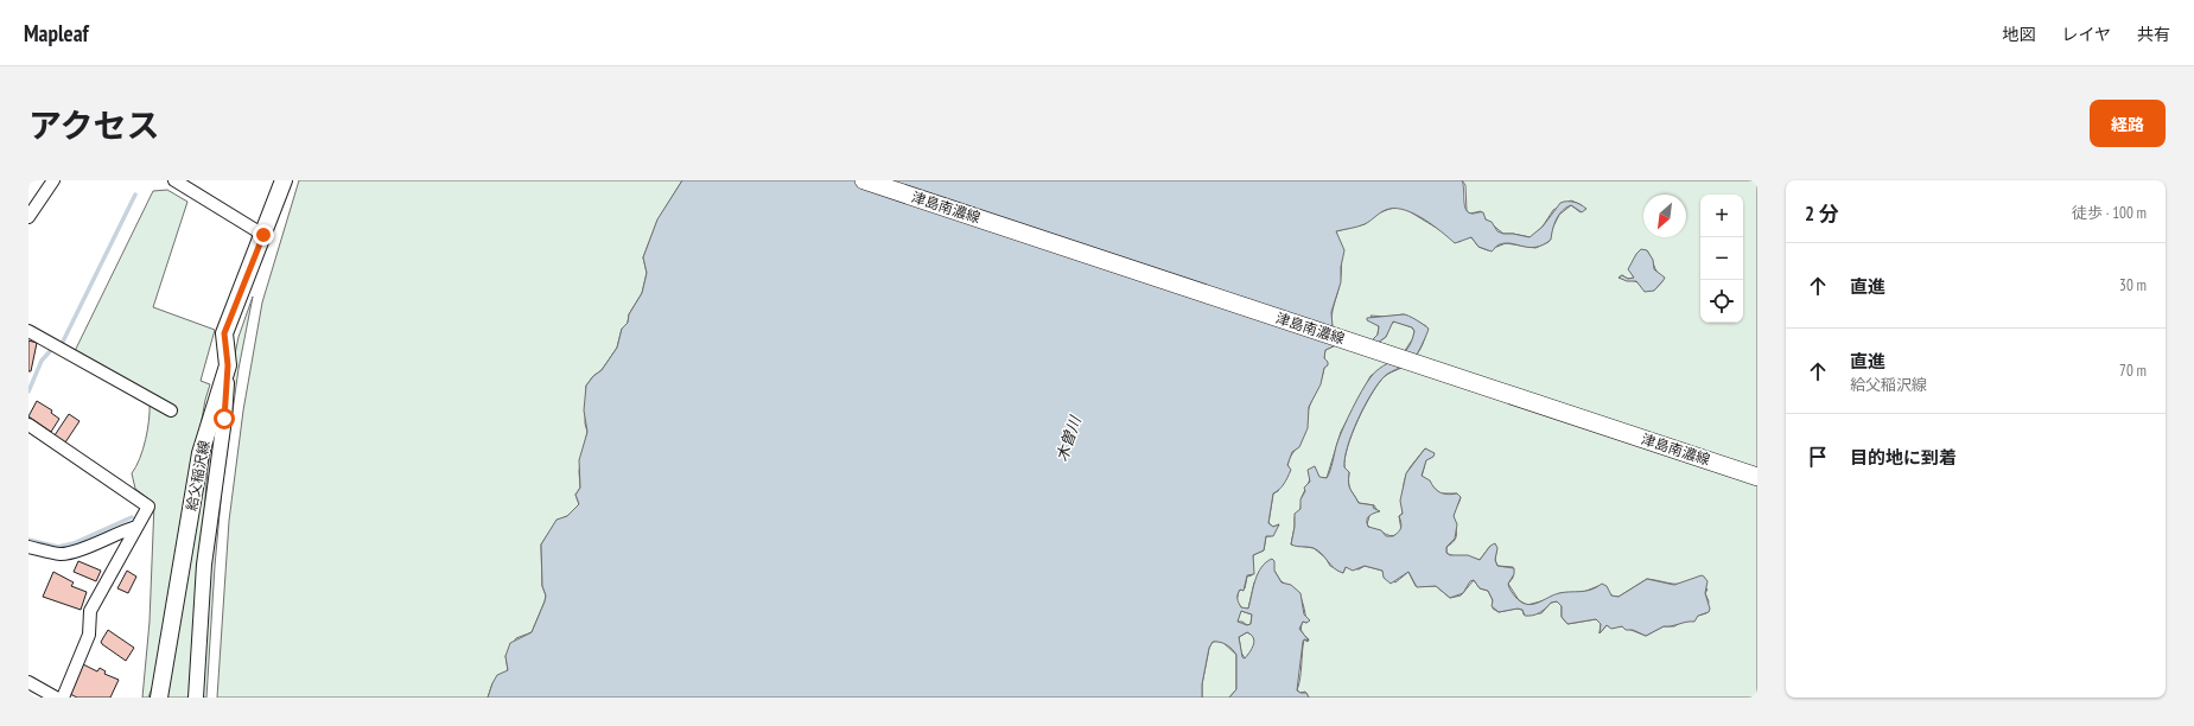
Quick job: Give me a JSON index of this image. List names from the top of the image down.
{
  "streets": {
    "main road": ["津島南濃線", "給父稲沢線"]
  },
  "water": ["木曽川"],
  "north": "bottom left",
  "page": {
    "header": "Mapleaf",
    "nav": ["地図", "レイヤ", "共有"],
    "title": "アクセス",
    "buttons": "経路",
    "heading": ["2 分", "徒歩 · 100 m"],
    "map_buttons": ["+", "−"],
    "list": [
      ["直進", "30 m"],
      ["直進", "給父稲沢線", "70 m"],
      "目的地に到着"
    ]
  }
}
